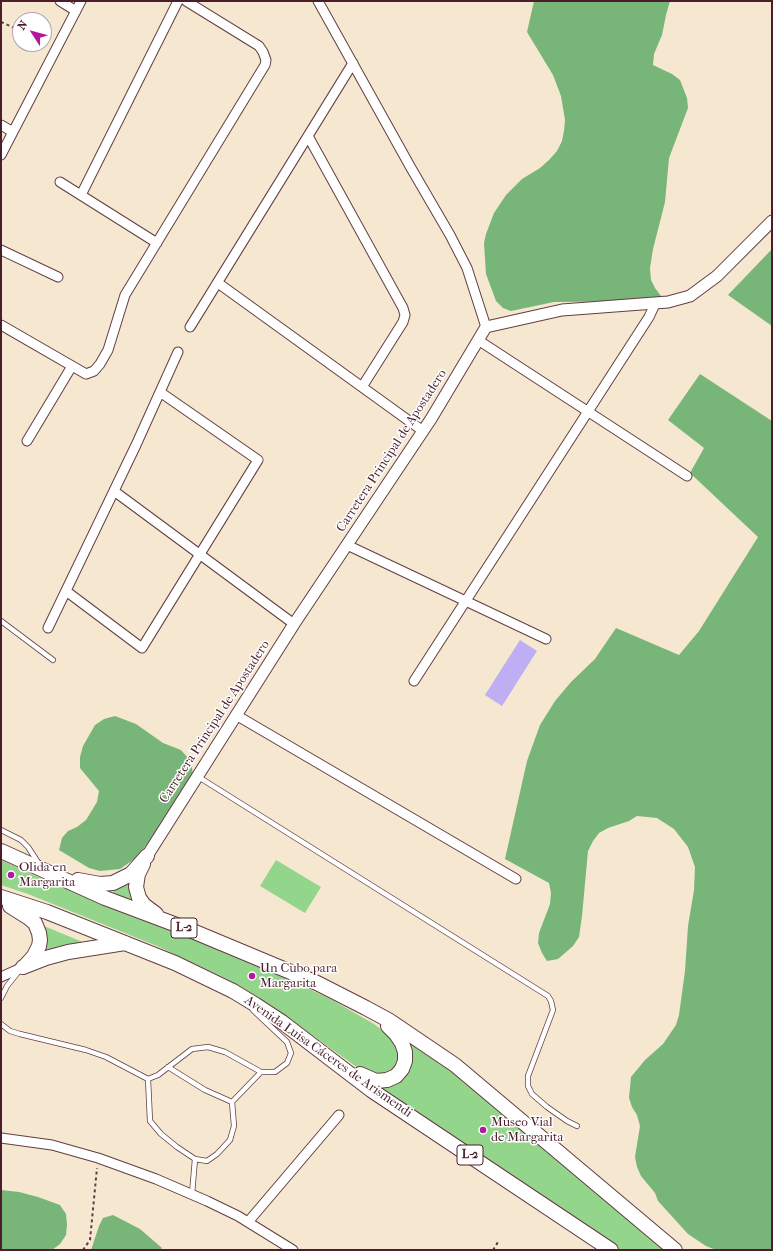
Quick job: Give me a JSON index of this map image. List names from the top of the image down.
{
  "streets": {
    "main road": ["L-2", "Avenida Luisa Cáceres de Arismendi"],
    "street": ["Carretera Principal de Apostadero"]
  },
  "places": ["Olida en Margarita", "Un Cubo para Margarita", "Museo Vial de Margarita"],
  "north": "top left"
}
